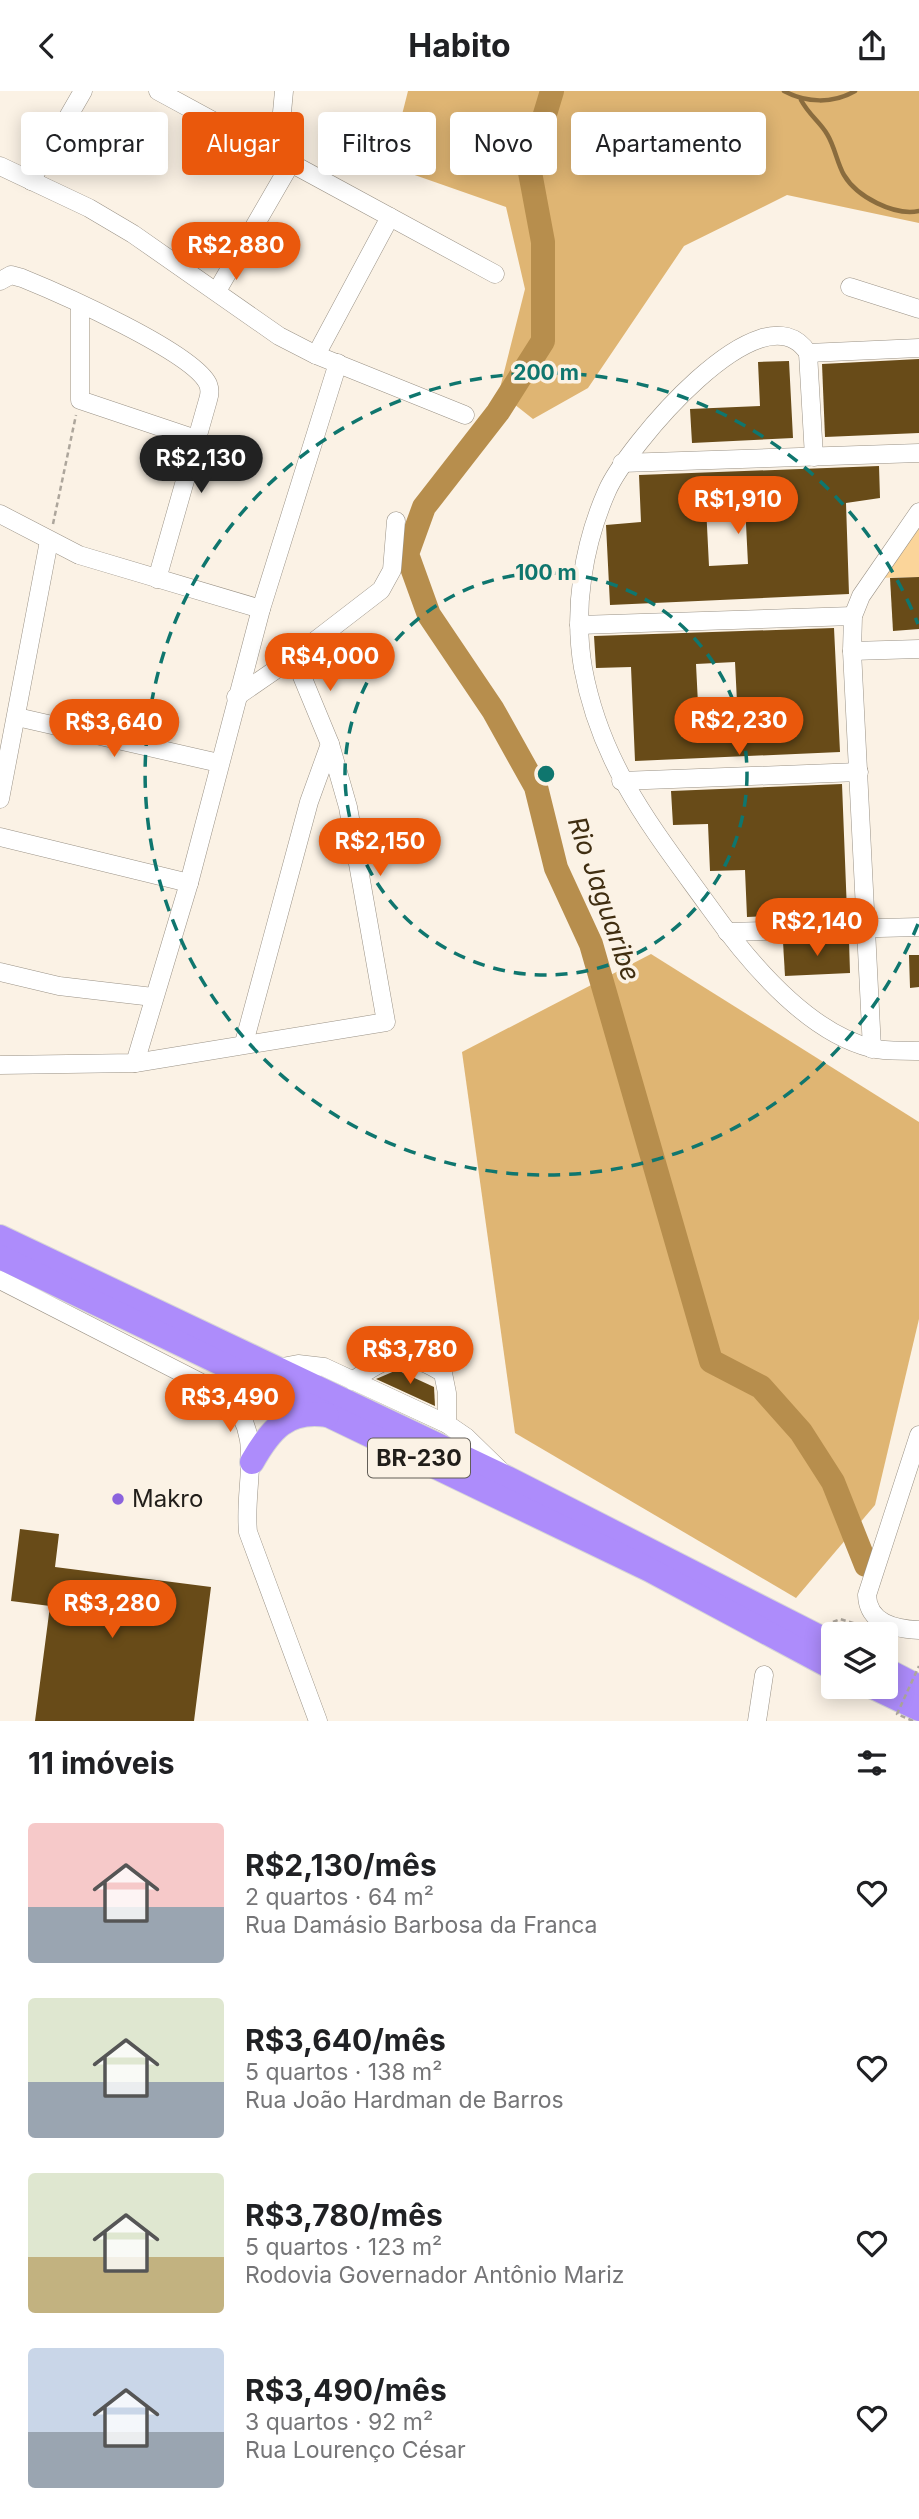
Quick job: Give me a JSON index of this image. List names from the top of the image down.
{
  "streets": {
    "highway": ["BR-230"]
  },
  "water": ["Rio Jaguaribe"],
  "places": ["Makro"],
  "page": {
    "header": "Habito",
    "chip": [
      "Comprar",
      "Alugar",
      "Filtros",
      "Novo",
      "Apartamento"
    ],
    "price": [
      "R$2,880",
      "R$2,130",
      "R$1,910",
      "R$4,000",
      "R$2,230",
      "R$3,640",
      "R$2,150",
      "R$2,140",
      "R$3,780",
      "R$3,490",
      "R$3,280"
    ],
    "heading": "11 imóveis",
    "list": [
      {
        "name": "R$2,130/mês",
        "note": "2 quartos · 64 m² · Rua Damásio Barbosa da Franca"
      },
      {
        "name": "R$3,640/mês",
        "note": "5 quartos · 138 m² · Rua João Hardman de Barros"
      },
      {
        "name": "R$3,780/mês",
        "note": "5 quartos · 123 m² · Rodovia Governador Antônio Mariz"
      },
      {
        "name": "R$3,490/mês",
        "note": "3 quartos · 92 m² · Rua Lourenço César"
      }
    ]
  },
  "rings": ["200 m", "100 m"]
}
